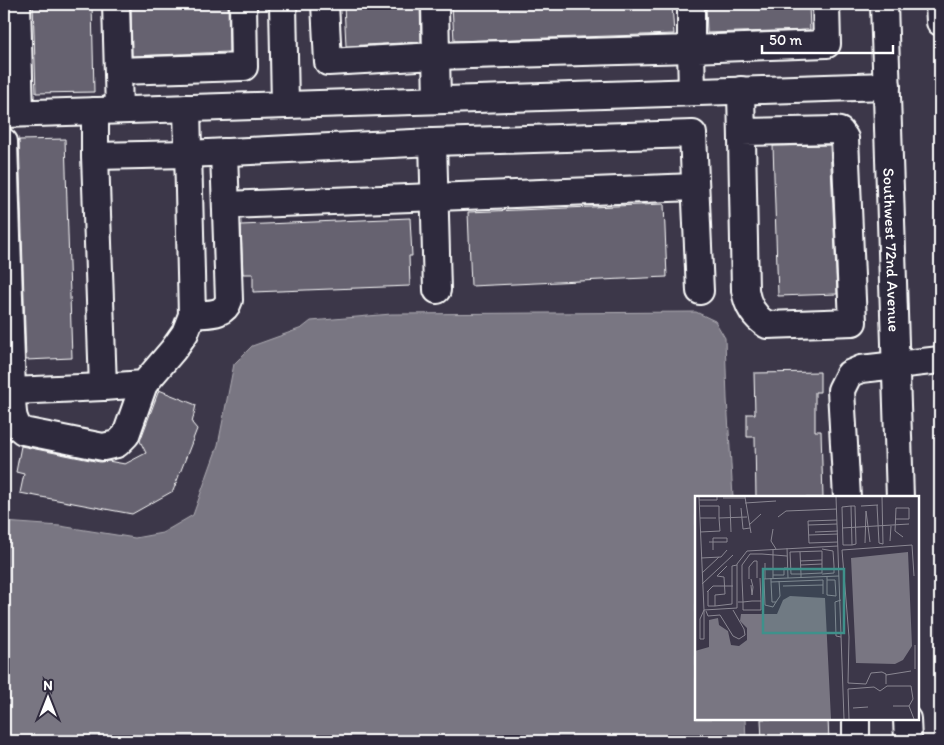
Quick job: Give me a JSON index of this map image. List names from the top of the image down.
{
  "streets": {
    "street": ["Southwest 72nd Avenue"]
  },
  "scale_bar": "50 m",
  "north": "top"
}
